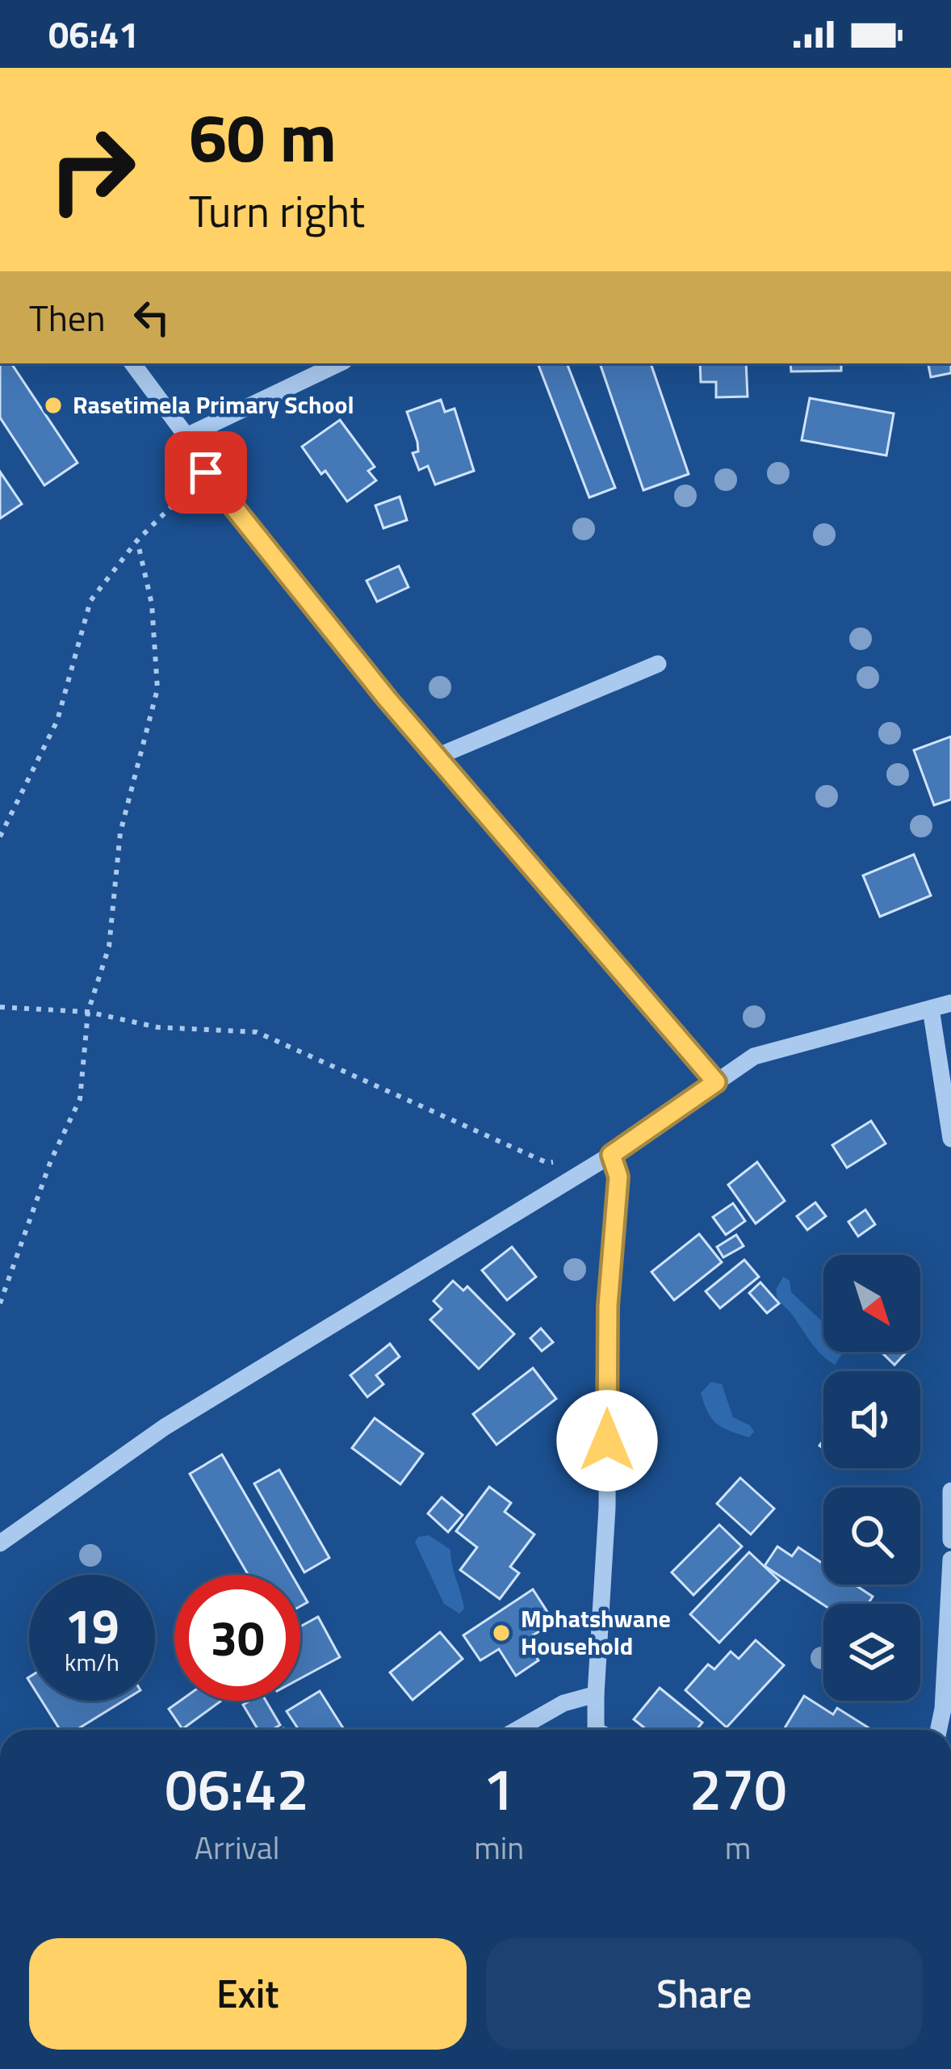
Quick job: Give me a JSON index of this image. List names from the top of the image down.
{
  "places": ["Rasetimela Primary School", "Mphatshwane Household"],
  "north": "bottom right",
  "page": {
    "status": "06:41",
    "turn": ["60 m", "Turn right"],
    "then": "Then",
    "speed": "19 km/h",
    "limit": "30",
    "eta": [
      "06:42",
      "Arrival",
      "1",
      "min",
      "270",
      "m"
    ],
    "buttons": ["Exit", "Share"]
  }
}
